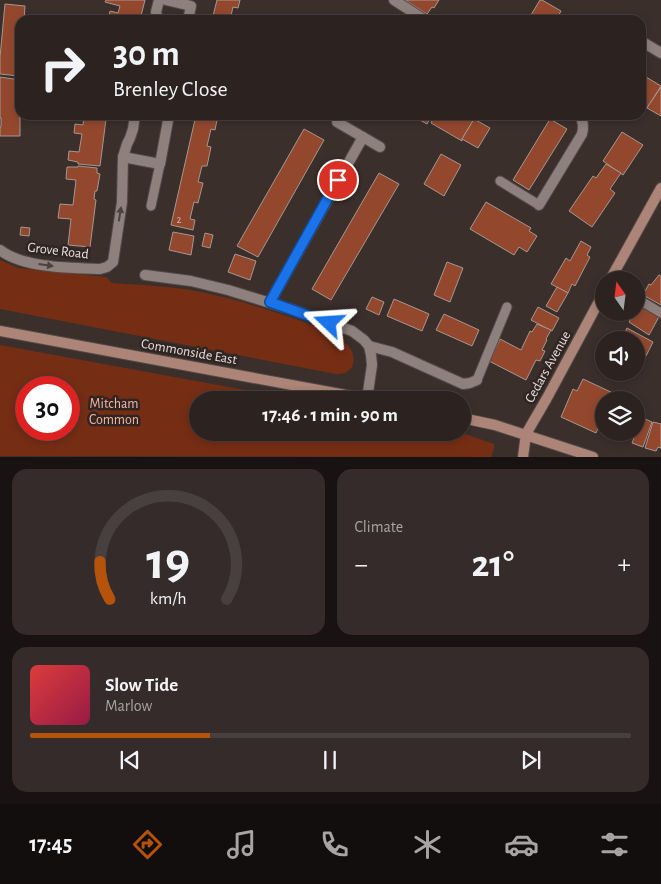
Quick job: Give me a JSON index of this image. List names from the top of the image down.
{
  "streets": {
    "street": ["Grove Road", "Commonside East", "Cedars Avenue"]
  },
  "parks": ["Mitcham Common"],
  "house_numbers": ["2"],
  "north": "top",
  "page": {
    "turn": ["30 m", "Brenley Close"],
    "limit": "30",
    "trip": "17:46 · 1 min · 90 m",
    "tile": "Climate",
    "heat": ["−", "21°", "+"],
    "song": ["Slow Tide", "Marlow"],
    "tabs": "17:45",
    "gauge": ["19", "km/h"]
  }
}
